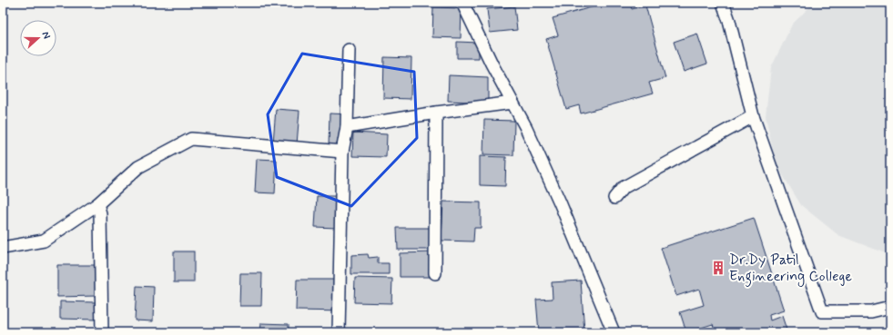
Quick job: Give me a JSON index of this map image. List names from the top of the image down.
{
  "places": {
    "building": ["Dr.Dy Patil Engineering College"]
  },
  "north": "right"
}
